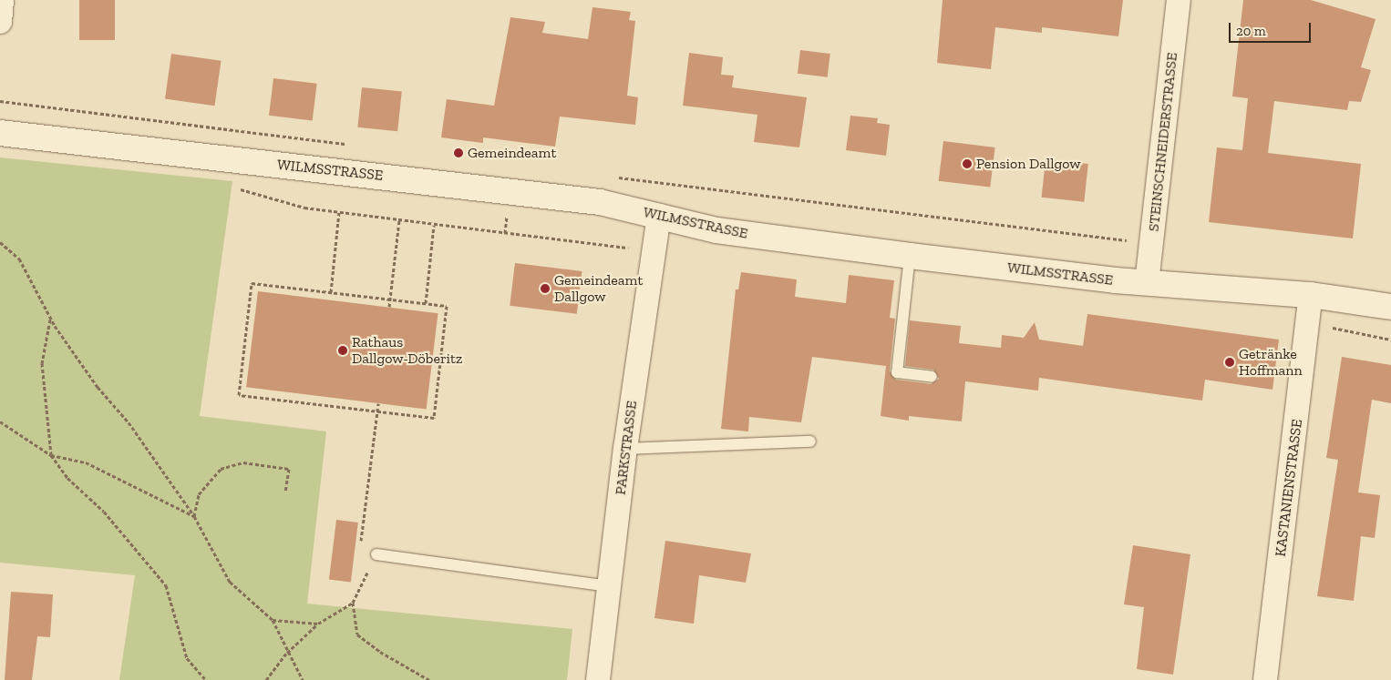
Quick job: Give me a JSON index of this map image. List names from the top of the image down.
{
  "streets": {
    "street": [
      "STEINSCHNEIDERSTRASSE",
      "WILMSSTRASSE",
      "PARKSTRASSE",
      "KASTANIENSTRASSE"
    ]
  },
  "crossings": [
    ["STEINSCHNEIDERSTRASSE", "WILMSSTRASSE"],
    ["WILMSSTRASSE", "PARKSTRASSE"],
    ["WILMSSTRASSE", "KASTANIENSTRASSE"]
  ],
  "places": [
    "Gemeindeamt",
    "Pension Dallgow",
    "Gemeindeamt Dallgow",
    "Rathaus Dallgow-Döberitz",
    "Getränke Hoffmann"
  ],
  "scale_bar": "20 m"
}
